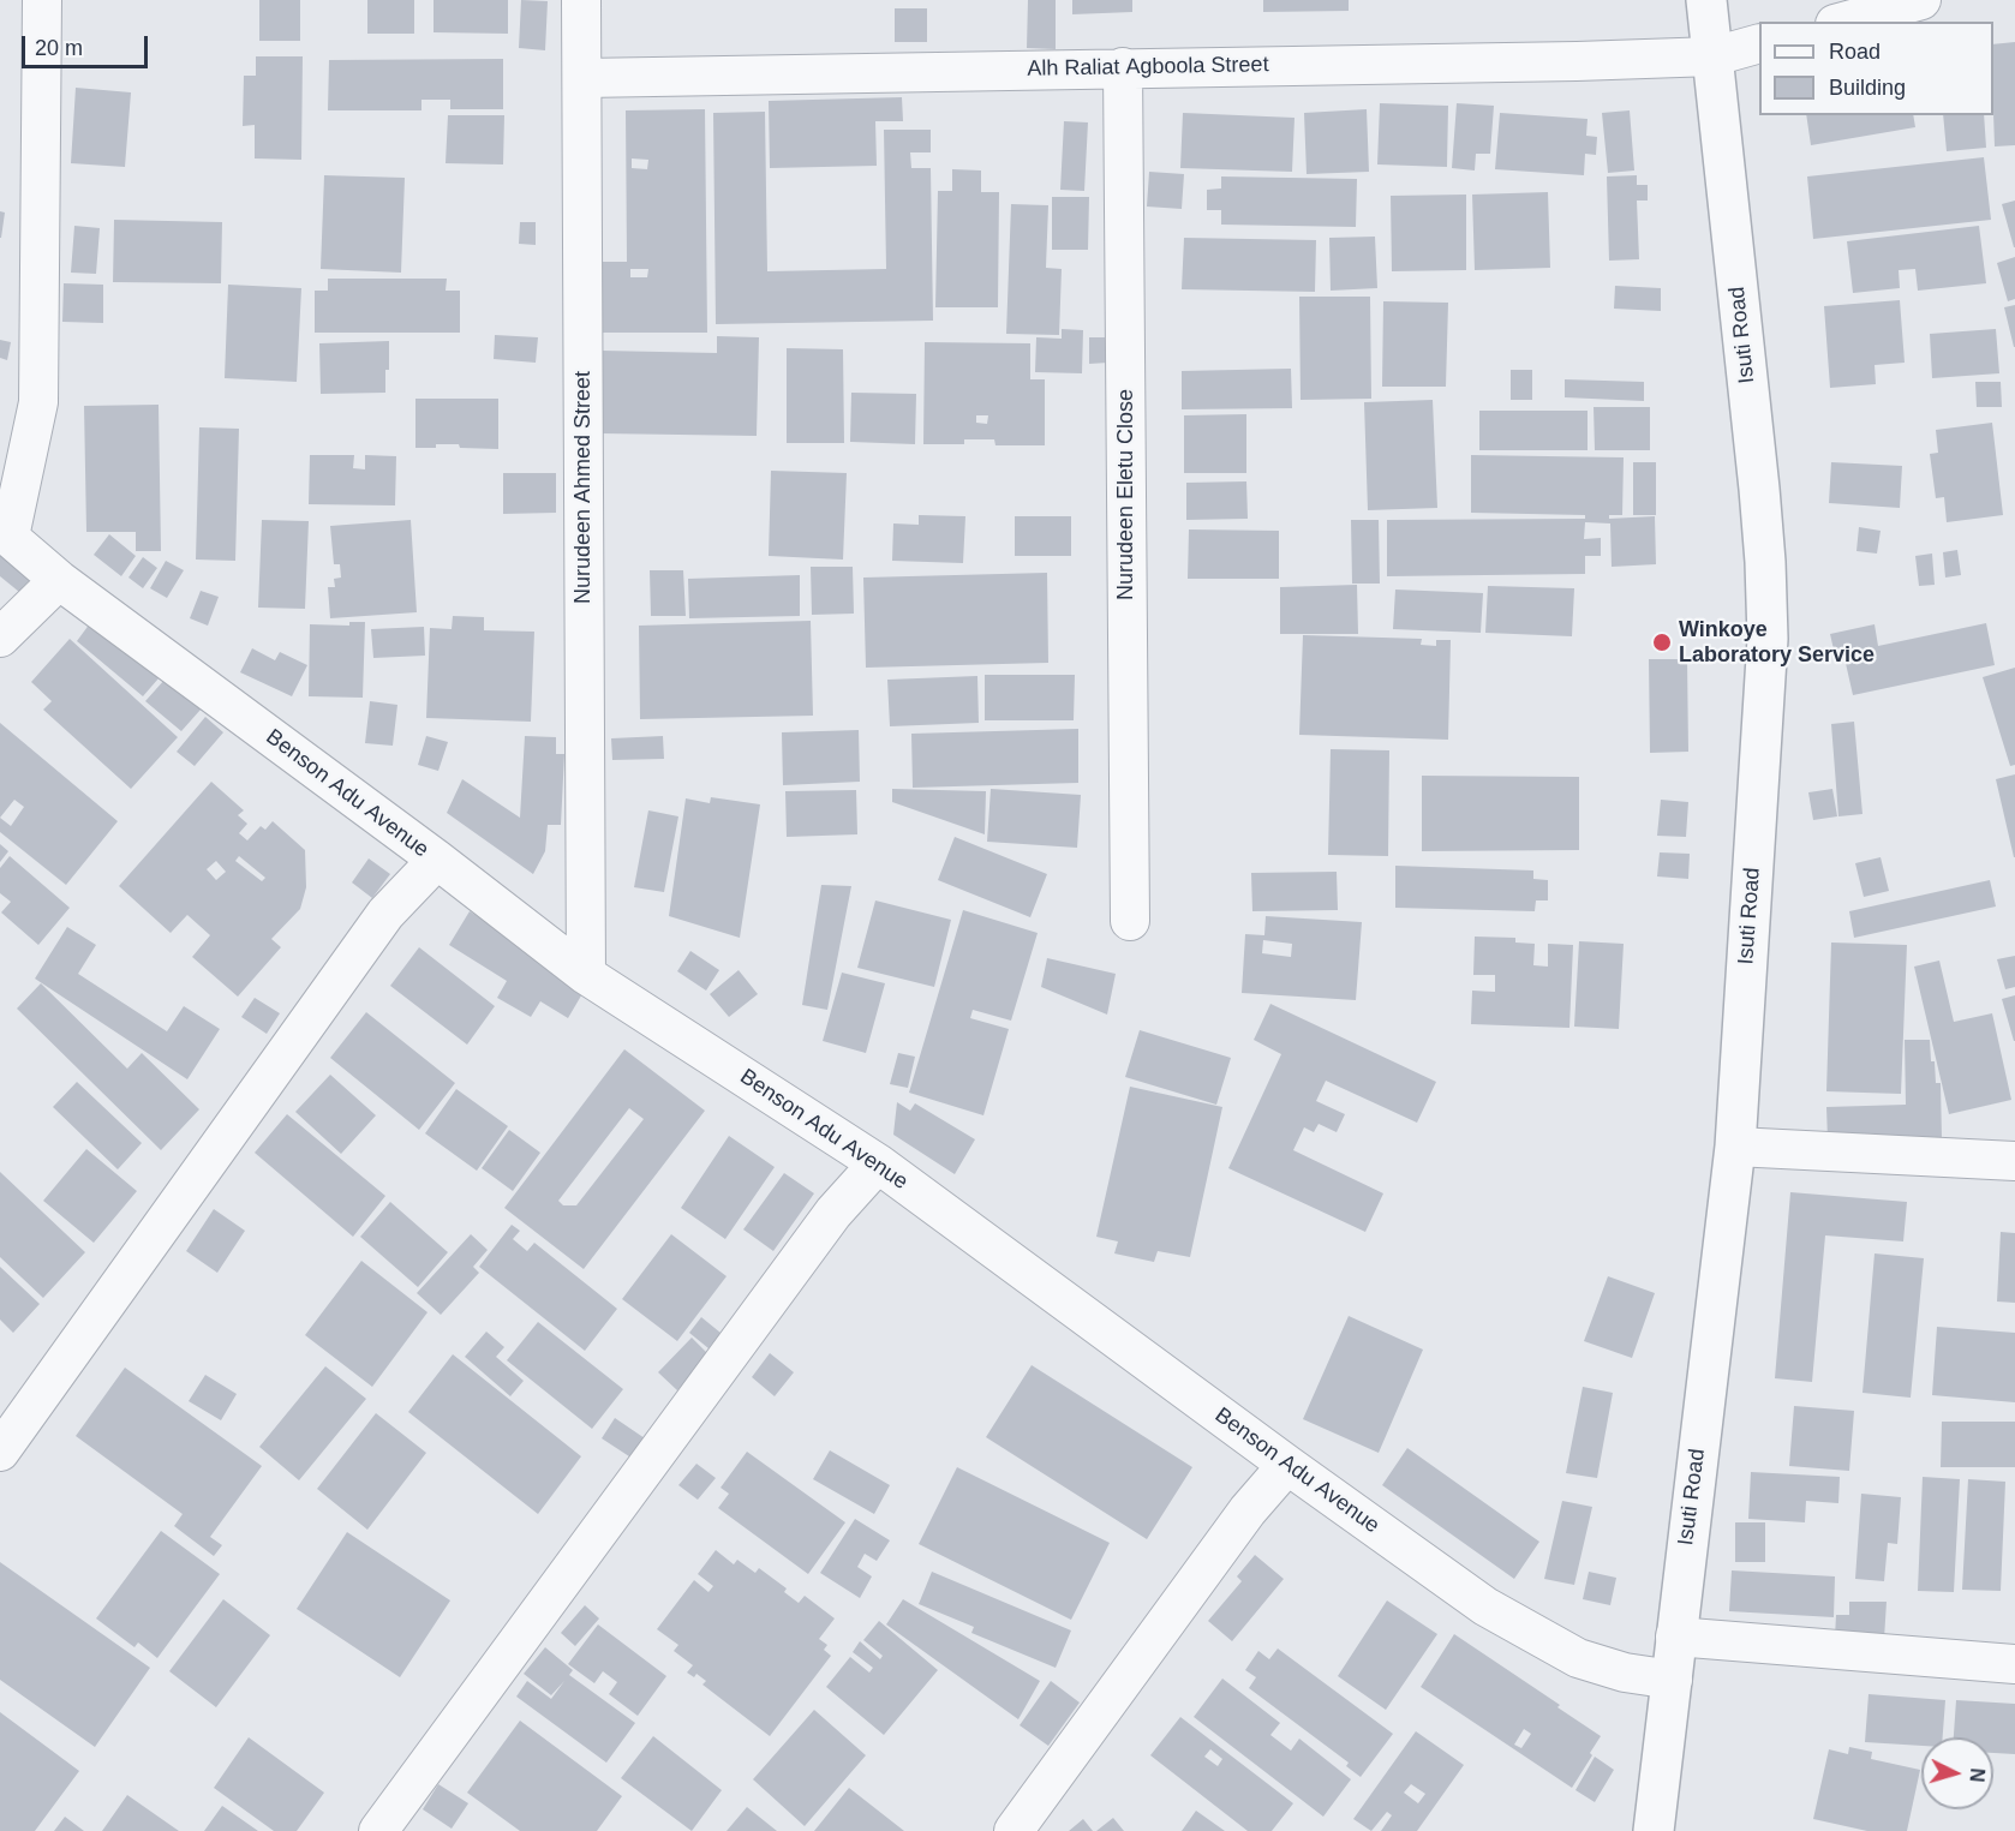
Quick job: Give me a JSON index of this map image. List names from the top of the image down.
{
  "streets": {
    "street": [
      "Alh Raliat Agboola Street",
      "Isuti Road",
      "Nurudeen Ahmed Street",
      "Nurudeen Eletu Close",
      "Benson Adu Avenue"
    ]
  },
  "crossings": [
    ["Alh Raliat Agboola Street", "Isuti Road"],
    ["Alh Raliat Agboola Street", "Nurudeen Ahmed Street"],
    ["Alh Raliat Agboola Street", "Nurudeen Eletu Close"],
    ["Isuti Road", "Benson Adu Avenue"],
    ["Nurudeen Ahmed Street", "Benson Adu Avenue"]
  ],
  "places": ["Winkoye Laboratory Service"],
  "legend": ["Road", "Building"],
  "scale_bar": "20 m",
  "north": "right"
}
